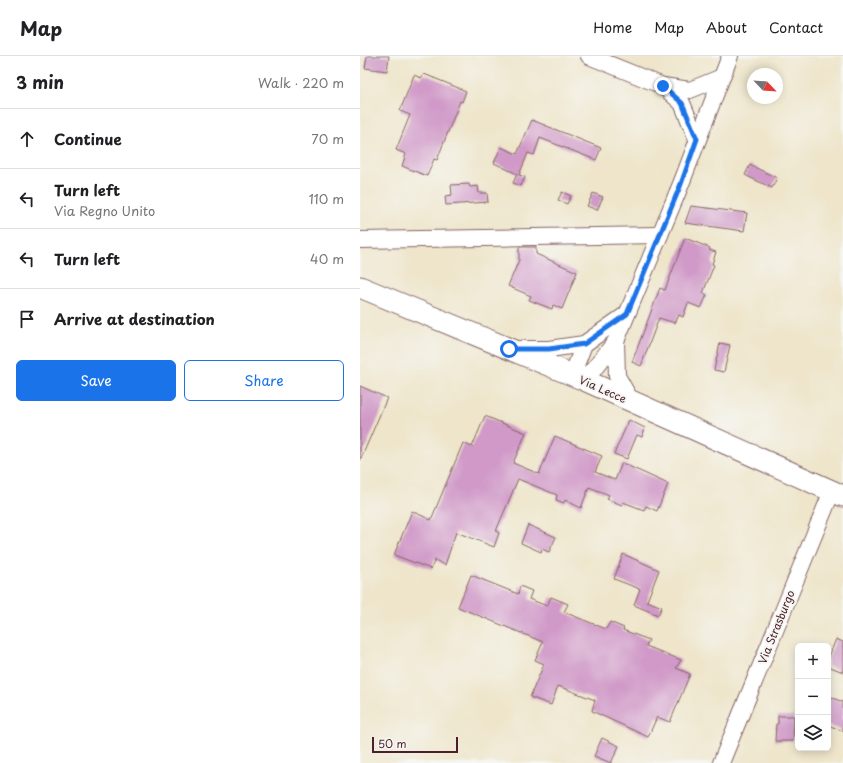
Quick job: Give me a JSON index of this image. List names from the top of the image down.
{
  "streets": {
    "main road": ["Via Lecce"],
    "street": ["Via Strasburgo"]
  },
  "crossings": [
    ["Via Lecce", "Via Strasburgo"]
  ],
  "scale_bar": "50 m",
  "north": "bottom right",
  "page": {
    "header": "Map",
    "nav": [
      "Home",
      "Map",
      "About",
      "Contact"
    ],
    "heading": ["3 min", "Walk · 220 m"],
    "list": [
      ["Continue", "70 m"],
      ["Turn left", "Via Regno Unito", "110 m"],
      ["Turn left", "40 m"],
      "Arrive at destination"
    ],
    "buttons": ["Save", "Share"],
    "map_buttons": ["+", "−"],
    "scale": "50 m"
  }
}
